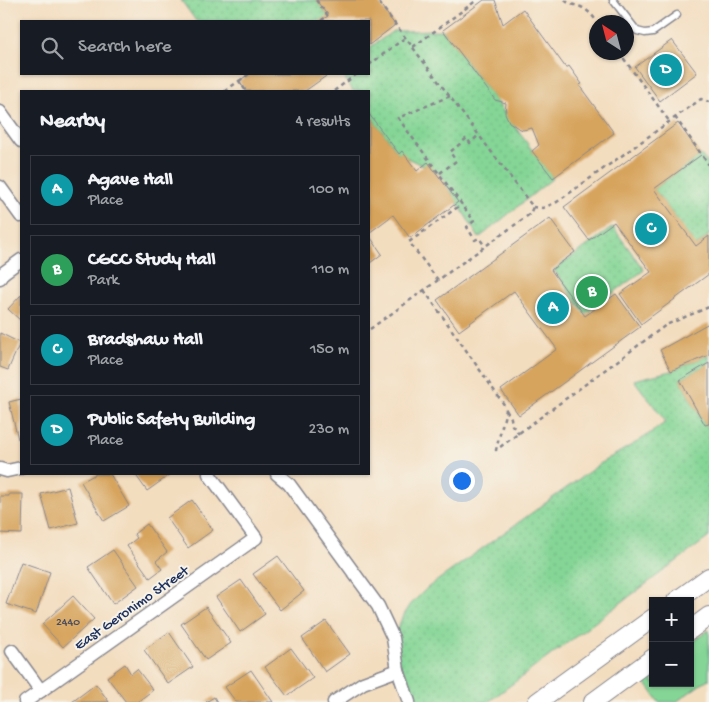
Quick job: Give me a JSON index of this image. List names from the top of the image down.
{
  "streets": {
    "street": ["East Geronimo Street"]
  },
  "house_numbers": ["2440"],
  "north": "top left",
  "page": {
    "search": "Search here",
    "pins": [
      "D",
      "C",
      "B",
      "A"
    ],
    "heading": ["Nearby", "4 results"],
    "list": [
      {
        "mark": "A",
        "name": "Agave Hall",
        "note": "Place",
        "value": "100 m"
      },
      {
        "mark": "B",
        "name": "CGCC Study Hall",
        "note": "Park",
        "value": "110 m"
      },
      {
        "mark": "C",
        "name": "Bradshaw Hall",
        "note": "Place",
        "value": "150 m"
      },
      {
        "mark": "D",
        "name": "Public Safety Building",
        "note": "Place",
        "value": "230 m"
      }
    ],
    "map_buttons": ["+", "−"]
  }
}
